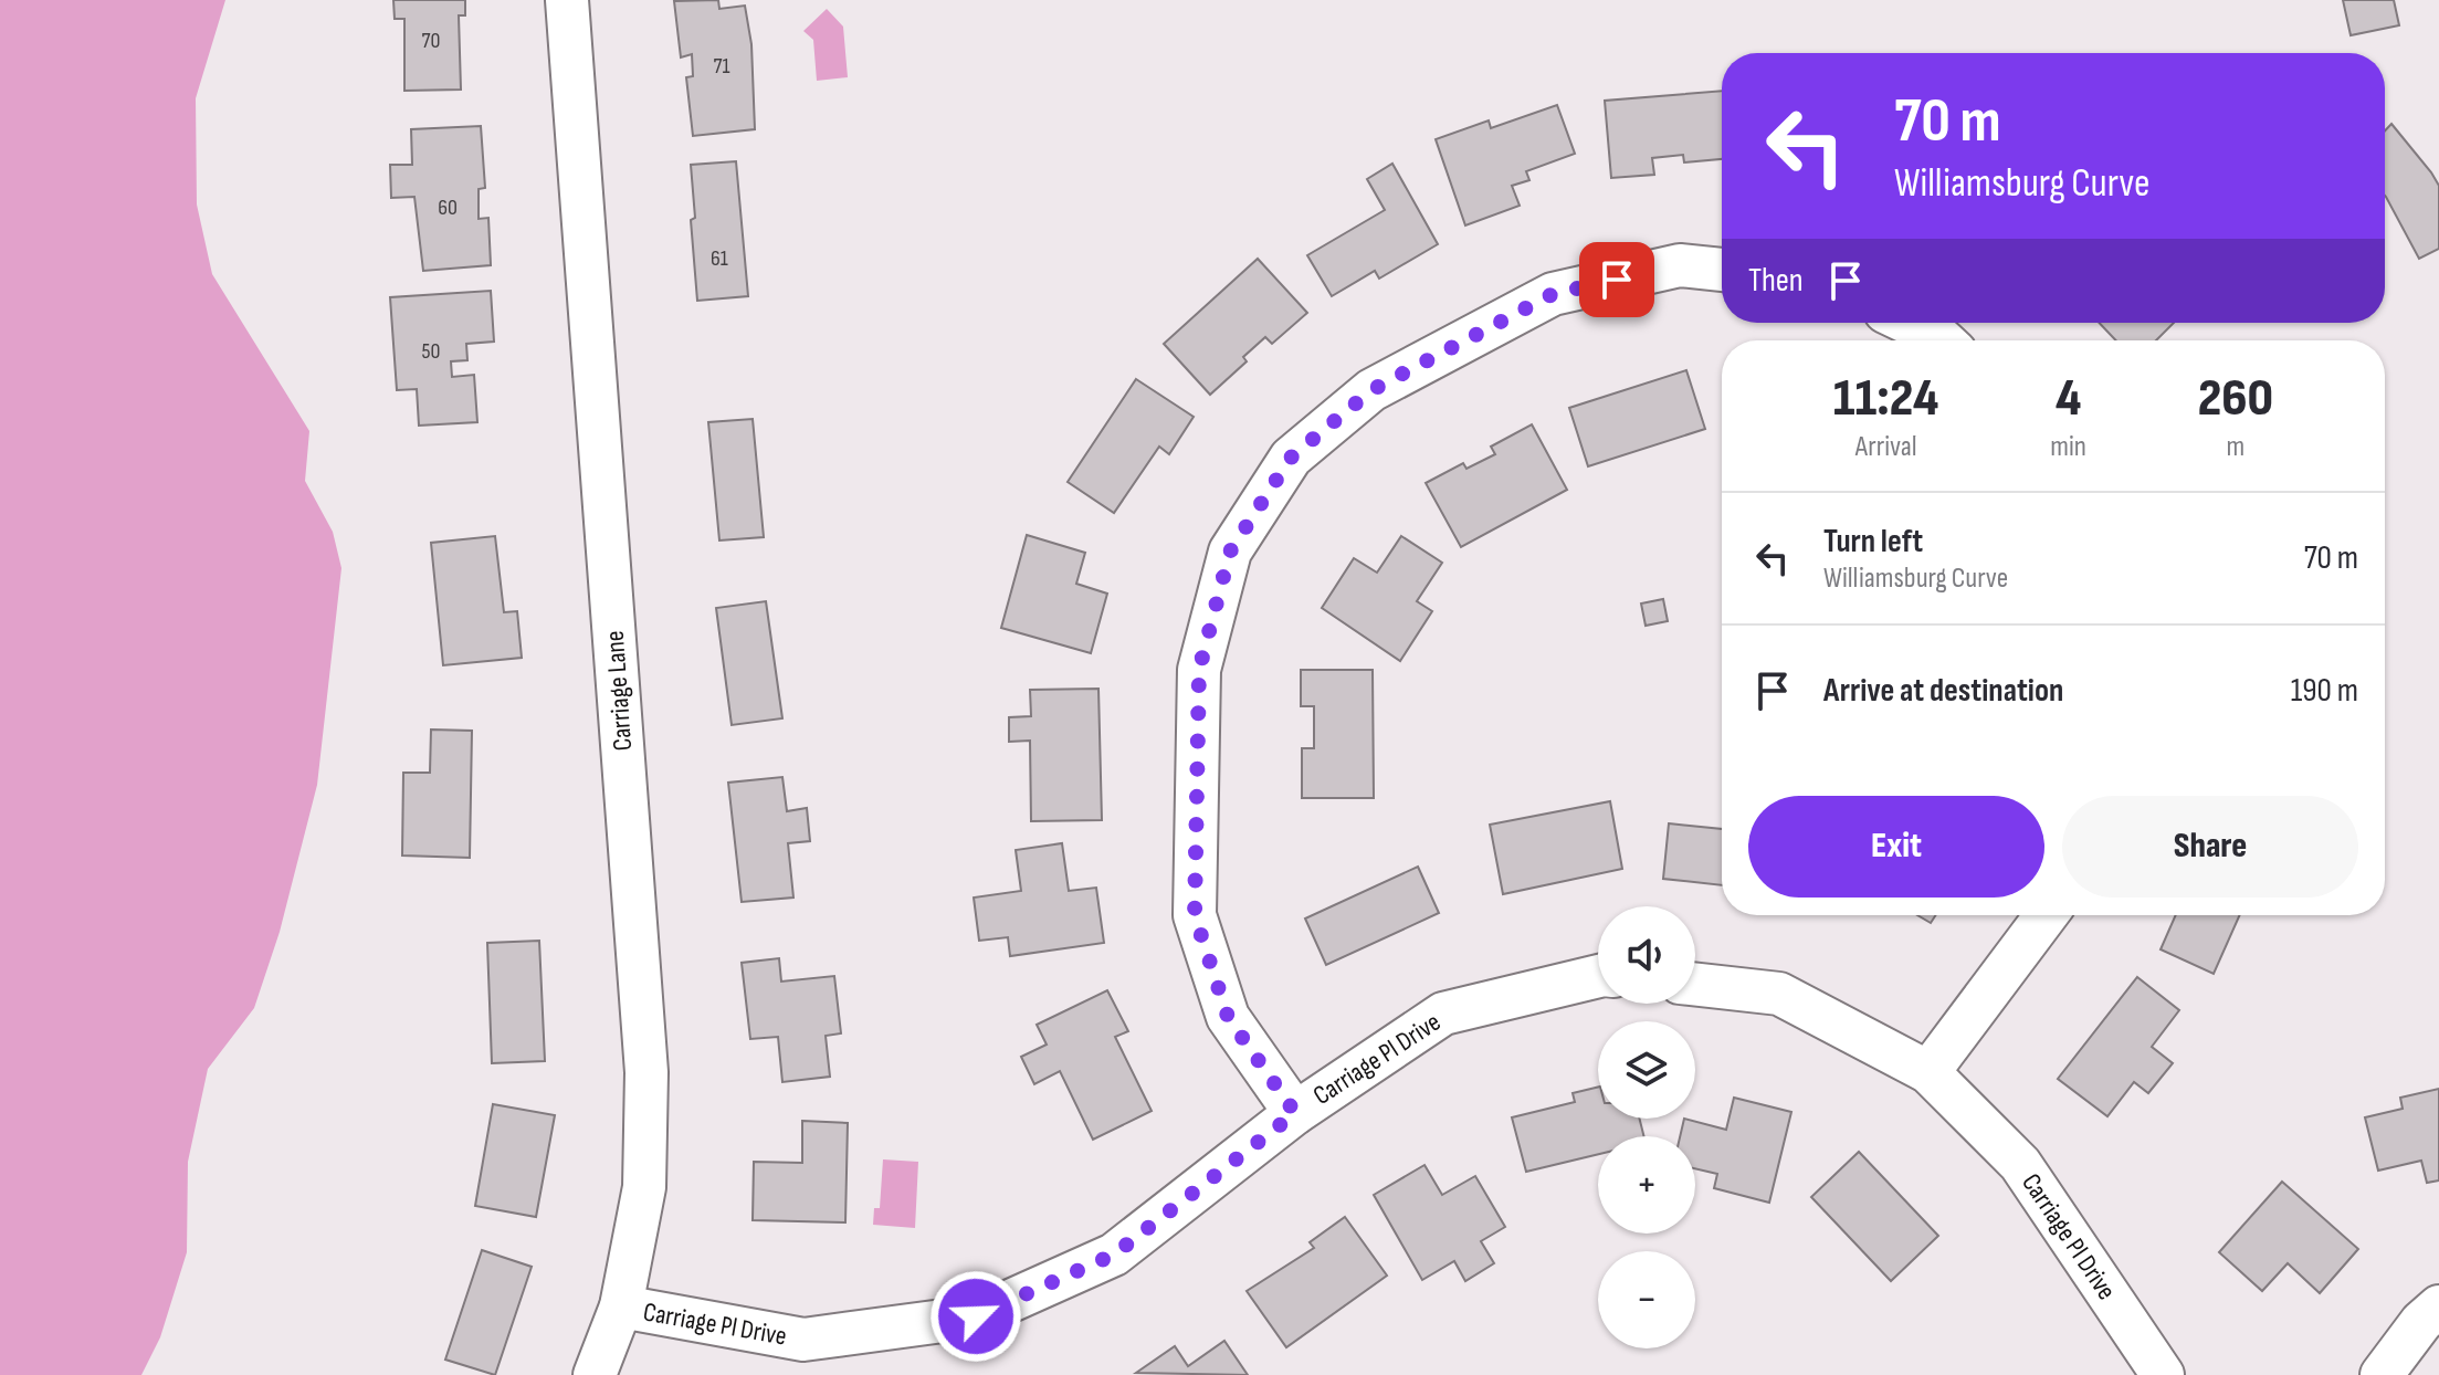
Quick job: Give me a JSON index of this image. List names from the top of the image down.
{
  "streets": {
    "street": ["Carriage Lane", "Carriage Pl Drive"]
  },
  "crossings": [
    ["Carriage Lane", "Carriage Pl Drive"]
  ],
  "house_numbers": [
    "70",
    "71",
    "60",
    "61",
    "50"
  ],
  "page": {
    "turn": ["70 m", "Williamsburg Curve"],
    "then": "Then",
    "eta": [
      "11:24",
      "Arrival",
      "4",
      "min",
      "260",
      "m"
    ],
    "list": [
      {
        "name": "Turn left",
        "note": "Williamsburg Curve",
        "value": "70 m"
      },
      {
        "name": "Arrive at destination",
        "value": "190 m"
      }
    ],
    "buttons": ["Exit", "Share"],
    "map_buttons": ["+", "−"]
  }
}
